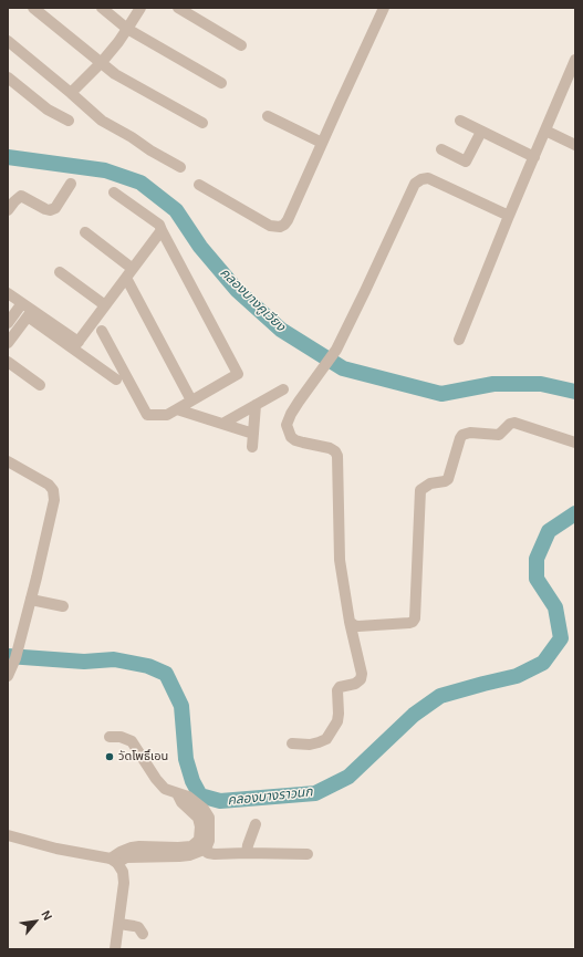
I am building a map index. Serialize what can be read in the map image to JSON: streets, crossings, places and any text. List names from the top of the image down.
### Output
{
  "water": ["คลองบางคูเวียง", "คลองบางราวนก"],
  "places": ["วัดโพธิ์เอน"],
  "north": "top right"
}
